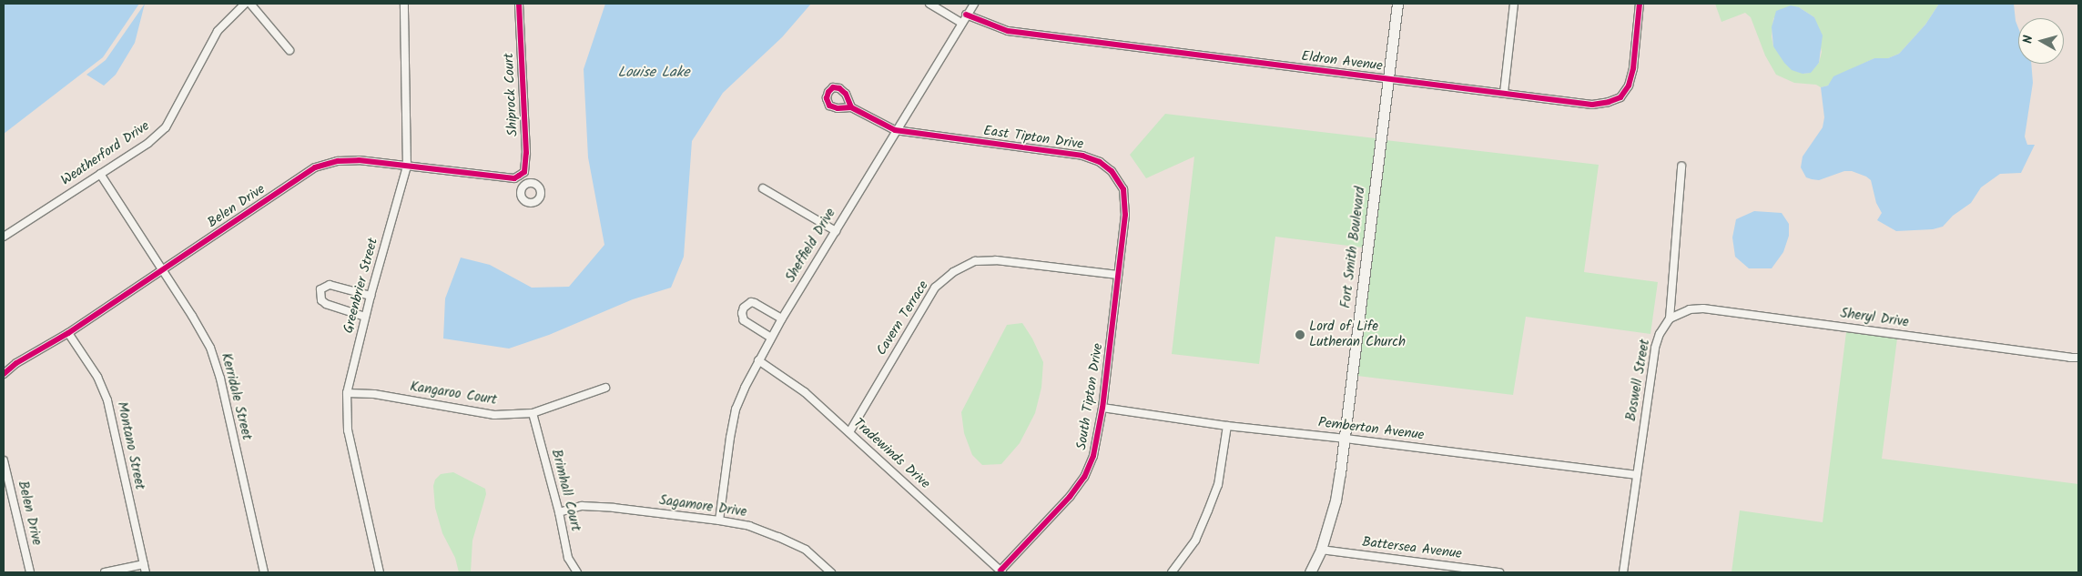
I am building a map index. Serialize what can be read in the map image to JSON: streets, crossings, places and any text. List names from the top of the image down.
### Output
{
  "streets": {
    "street": [
      "Eldron Avenue",
      "Shiprock Court",
      "East Tipton Drive",
      "Weatherford Drive",
      "Belen Drive",
      "Sheffield Drive",
      "Fort Smith Boulevard",
      "Greenbrier Street",
      "Cavern Terrace",
      "Sheryl Drive",
      "Boswell Street",
      "Kangaroo Court",
      "Kerridale Street",
      "South Tipton Drive",
      "Pemberton Avenue",
      "Montano Street",
      "Tradewinds Drive",
      "Brimhall Court",
      "Sagamore Drive",
      "Battersea Avenue"
    ]
  },
  "crossings": [
    ["Eldron Avenue", "Sheffield Drive"],
    ["Eldron Avenue", "Fort Smith Boulevard"],
    ["Shiprock Court", "Belen Drive"],
    ["East Tipton Drive", "Sheffield Drive"],
    ["East Tipton Drive", "Cavern Terrace"],
    ["East Tipton Drive", "South Tipton Drive"],
    ["Weatherford Drive", "Kerridale Street"],
    ["Belen Drive", "Greenbrier Street"],
    ["Belen Drive", "Kerridale Street"],
    ["Belen Drive", "Montano Street"],
    ["Sheffield Drive", "Tradewinds Drive"],
    ["Sheffield Drive", "Sagamore Drive"],
    ["Fort Smith Boulevard", "Pemberton Avenue"],
    ["Fort Smith Boulevard", "Battersea Avenue"],
    ["Greenbrier Street", "Kangaroo Court"],
    ["Cavern Terrace", "South Tipton Drive"],
    ["Cavern Terrace", "Tradewinds Drive"],
    ["Sheryl Drive", "Boswell Street"],
    ["Boswell Street", "Pemberton Avenue"],
    ["Kangaroo Court", "Brimhall Court"],
    ["South Tipton Drive", "Pemberton Avenue"],
    ["South Tipton Drive", "Tradewinds Drive"],
    ["Brimhall Court", "Sagamore Drive"]
  ],
  "water": ["Louise Lake"],
  "places": ["Lord of Life Lutheran Church"],
  "north": "left"
}
